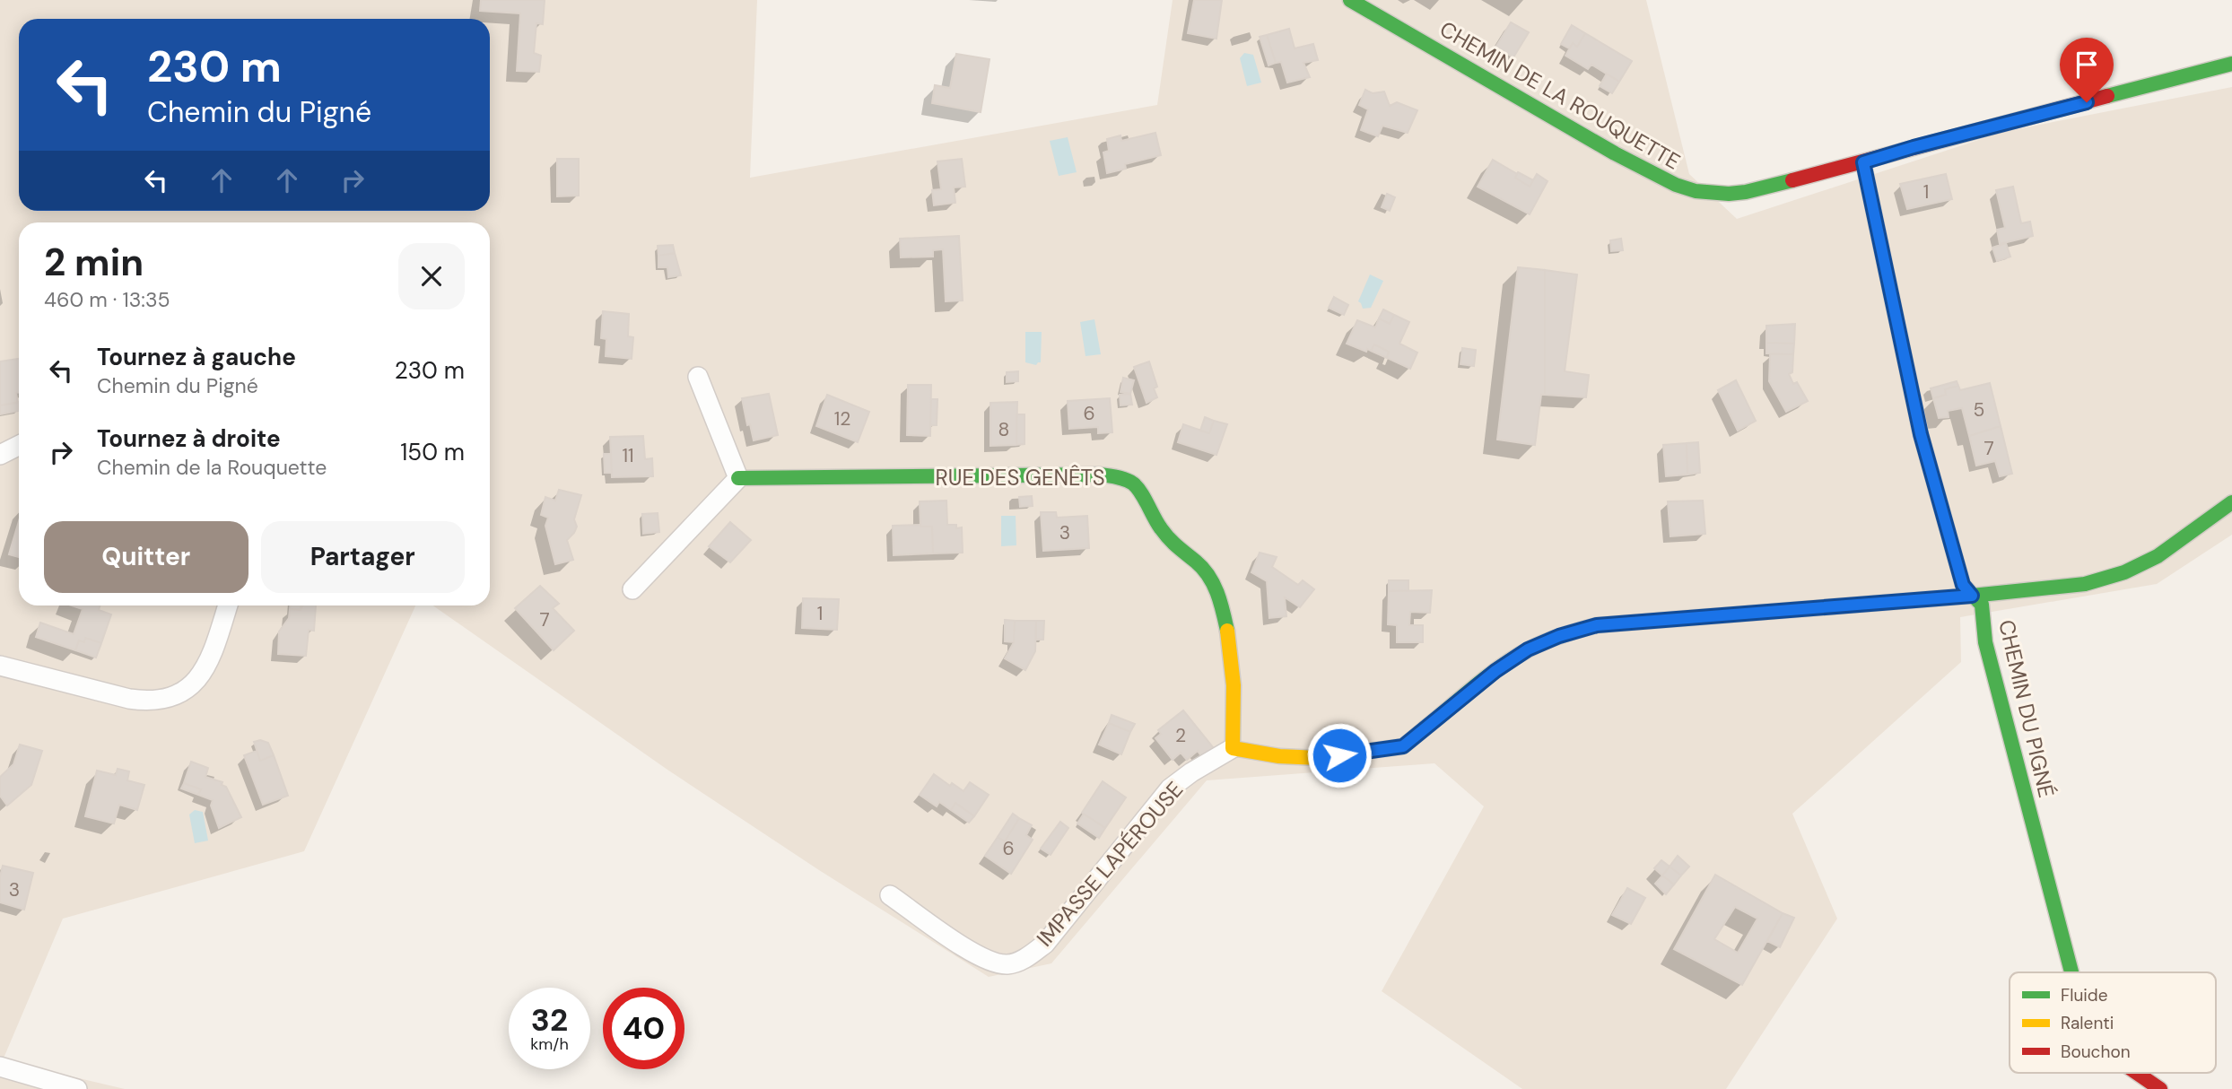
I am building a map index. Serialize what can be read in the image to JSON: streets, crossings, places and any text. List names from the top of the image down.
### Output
{
  "streets": {
    "street": [
      "CHEMIN DE LA ROUQUETTE",
      "RUE DES GENÊTS",
      "CHEMIN DU PIGNÉ",
      "IMPASSE LAPÉROUSE"
    ]
  },
  "crossings": [
    ["CHEMIN DE LA ROUQUETTE", "CHEMIN DU PIGNÉ"],
    ["RUE DES GENÊTS", "IMPASSE LAPÉROUSE"]
  ],
  "house_numbers": [
    "1",
    "5",
    "6",
    "12",
    "8",
    "7",
    "11",
    "3",
    "1",
    "7",
    "2",
    "6",
    "3"
  ],
  "legend": ["Fluide", "Ralenti", "Bouchon"],
  "page": {
    "turn": ["230 m", "Chemin du Pigné"],
    "heading": ["2 min", "460 m · 13:35"],
    "list": [
      {
        "name": "Tournez à gauche",
        "note": "Chemin du Pigné",
        "value": "230 m"
      },
      {
        "name": "Tournez à droite",
        "note": "Chemin de la Rouquette",
        "value": "150 m"
      }
    ],
    "buttons": ["Quitter", "Partager"],
    "speed": "32 km/h",
    "limit": "40"
  }
}
